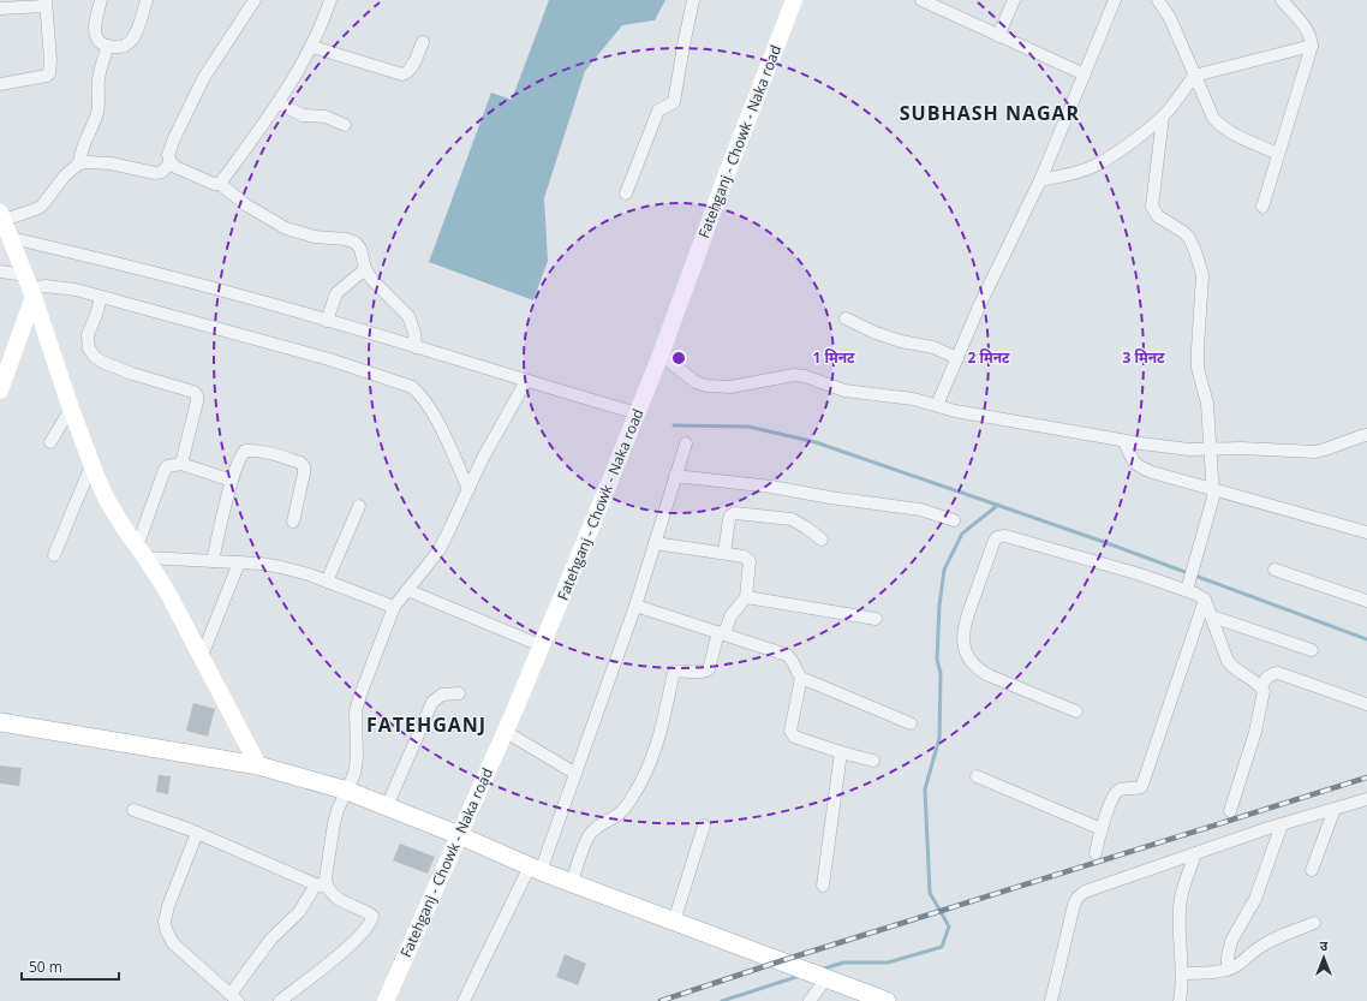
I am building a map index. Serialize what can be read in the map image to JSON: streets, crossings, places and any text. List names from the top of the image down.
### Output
{
  "streets": {
    "street": ["Fatehganj - Chowk - Naka road"]
  },
  "districts": ["SUBHASH NAGAR", "FATEHGANJ"],
  "scale_bar": "50 m",
  "north": "top",
  "rings": ["1 मिनट", "2 मिनट", "3 मिनट"]
}
